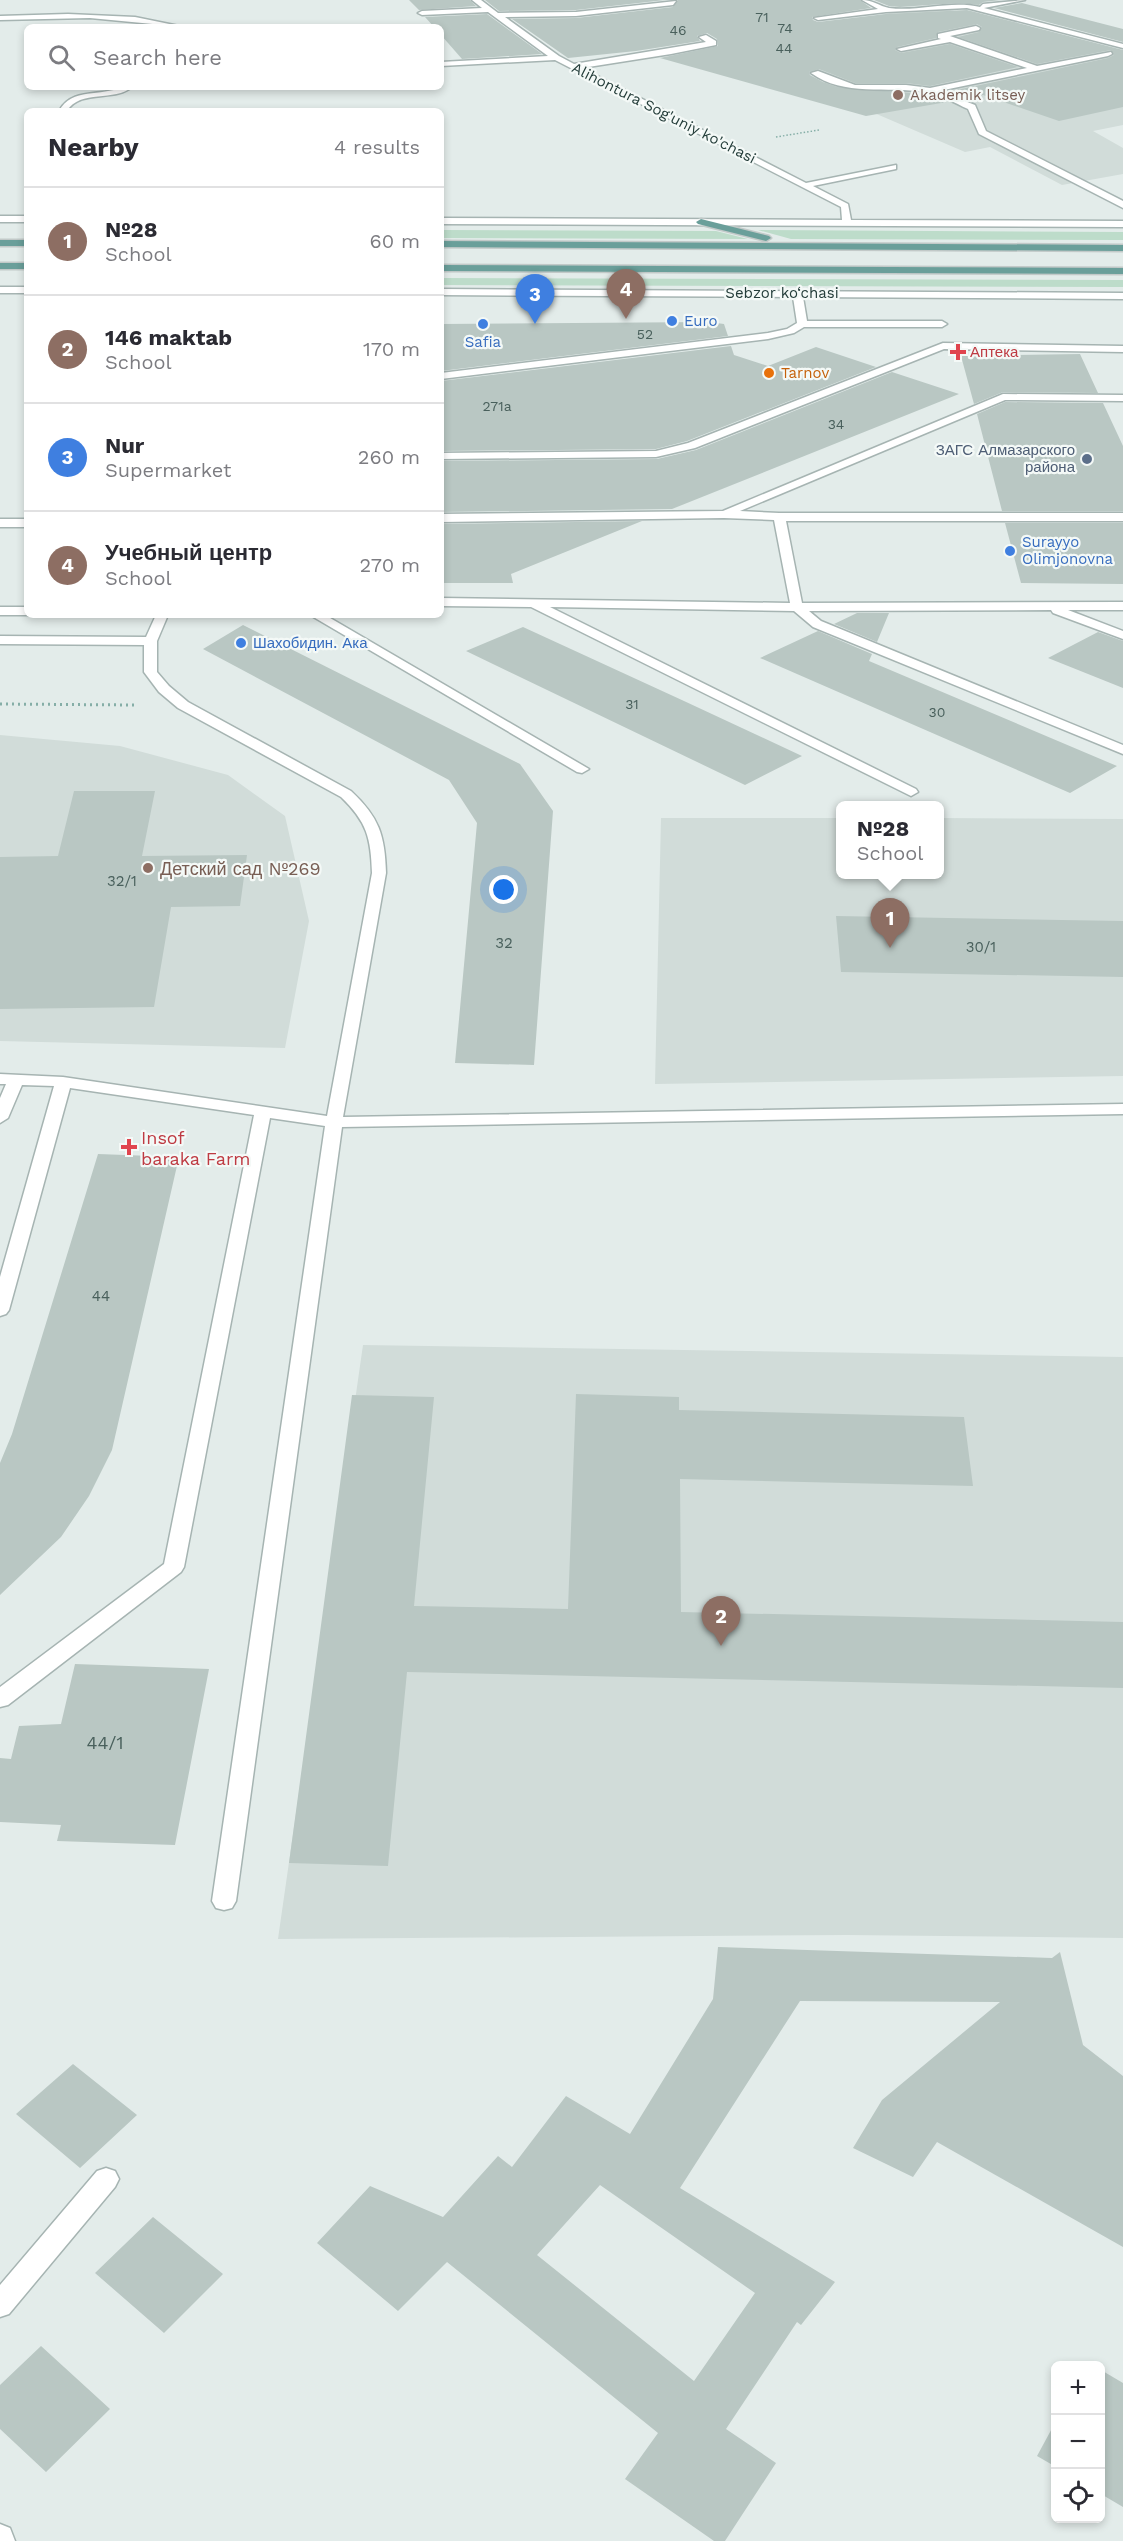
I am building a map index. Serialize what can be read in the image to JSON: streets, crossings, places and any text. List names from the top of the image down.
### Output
{
  "streets": {
    "main road": ["Sebzor ko‘chasi"],
    "street": ["Alihontura Sog'uniy ko'chasi"]
  },
  "places": {
    "other": [
      "Akademik litsey",
      "Euro",
      "Safia",
      "Tarnov",
      "ЗАГС Алмазарского района",
      "Surayyo Olimjonovna",
      "Шахобидин. Ака",
      "Детский сад №269"
    ],
    "health": ["Аптека", "Insof baraka Farm"]
  },
  "house_numbers": [
    "71",
    "74",
    "46",
    "44",
    "52",
    "271a",
    "34",
    "31",
    "30",
    "32/1",
    "32",
    "30/1",
    "44",
    "44/1"
  ],
  "page": {
    "search": "Search here",
    "heading": ["Nearby", "4 results"],
    "list": [
      {
        "mark": "1",
        "name": "№28",
        "note": "School",
        "value": "60 m"
      },
      {
        "mark": "2",
        "name": "146 maktab",
        "note": "School",
        "value": "170 m"
      },
      {
        "mark": "3",
        "name": "Nur",
        "note": "Supermarket",
        "value": "260 m"
      },
      {
        "mark": "4",
        "name": "Учебный центр",
        "note": "School",
        "value": "270 m"
      }
    ],
    "pins": [
      "4",
      "3",
      "1",
      "2"
    ],
    "popup": ["№28", "School"],
    "map_buttons": ["+", "−"]
  }
}
